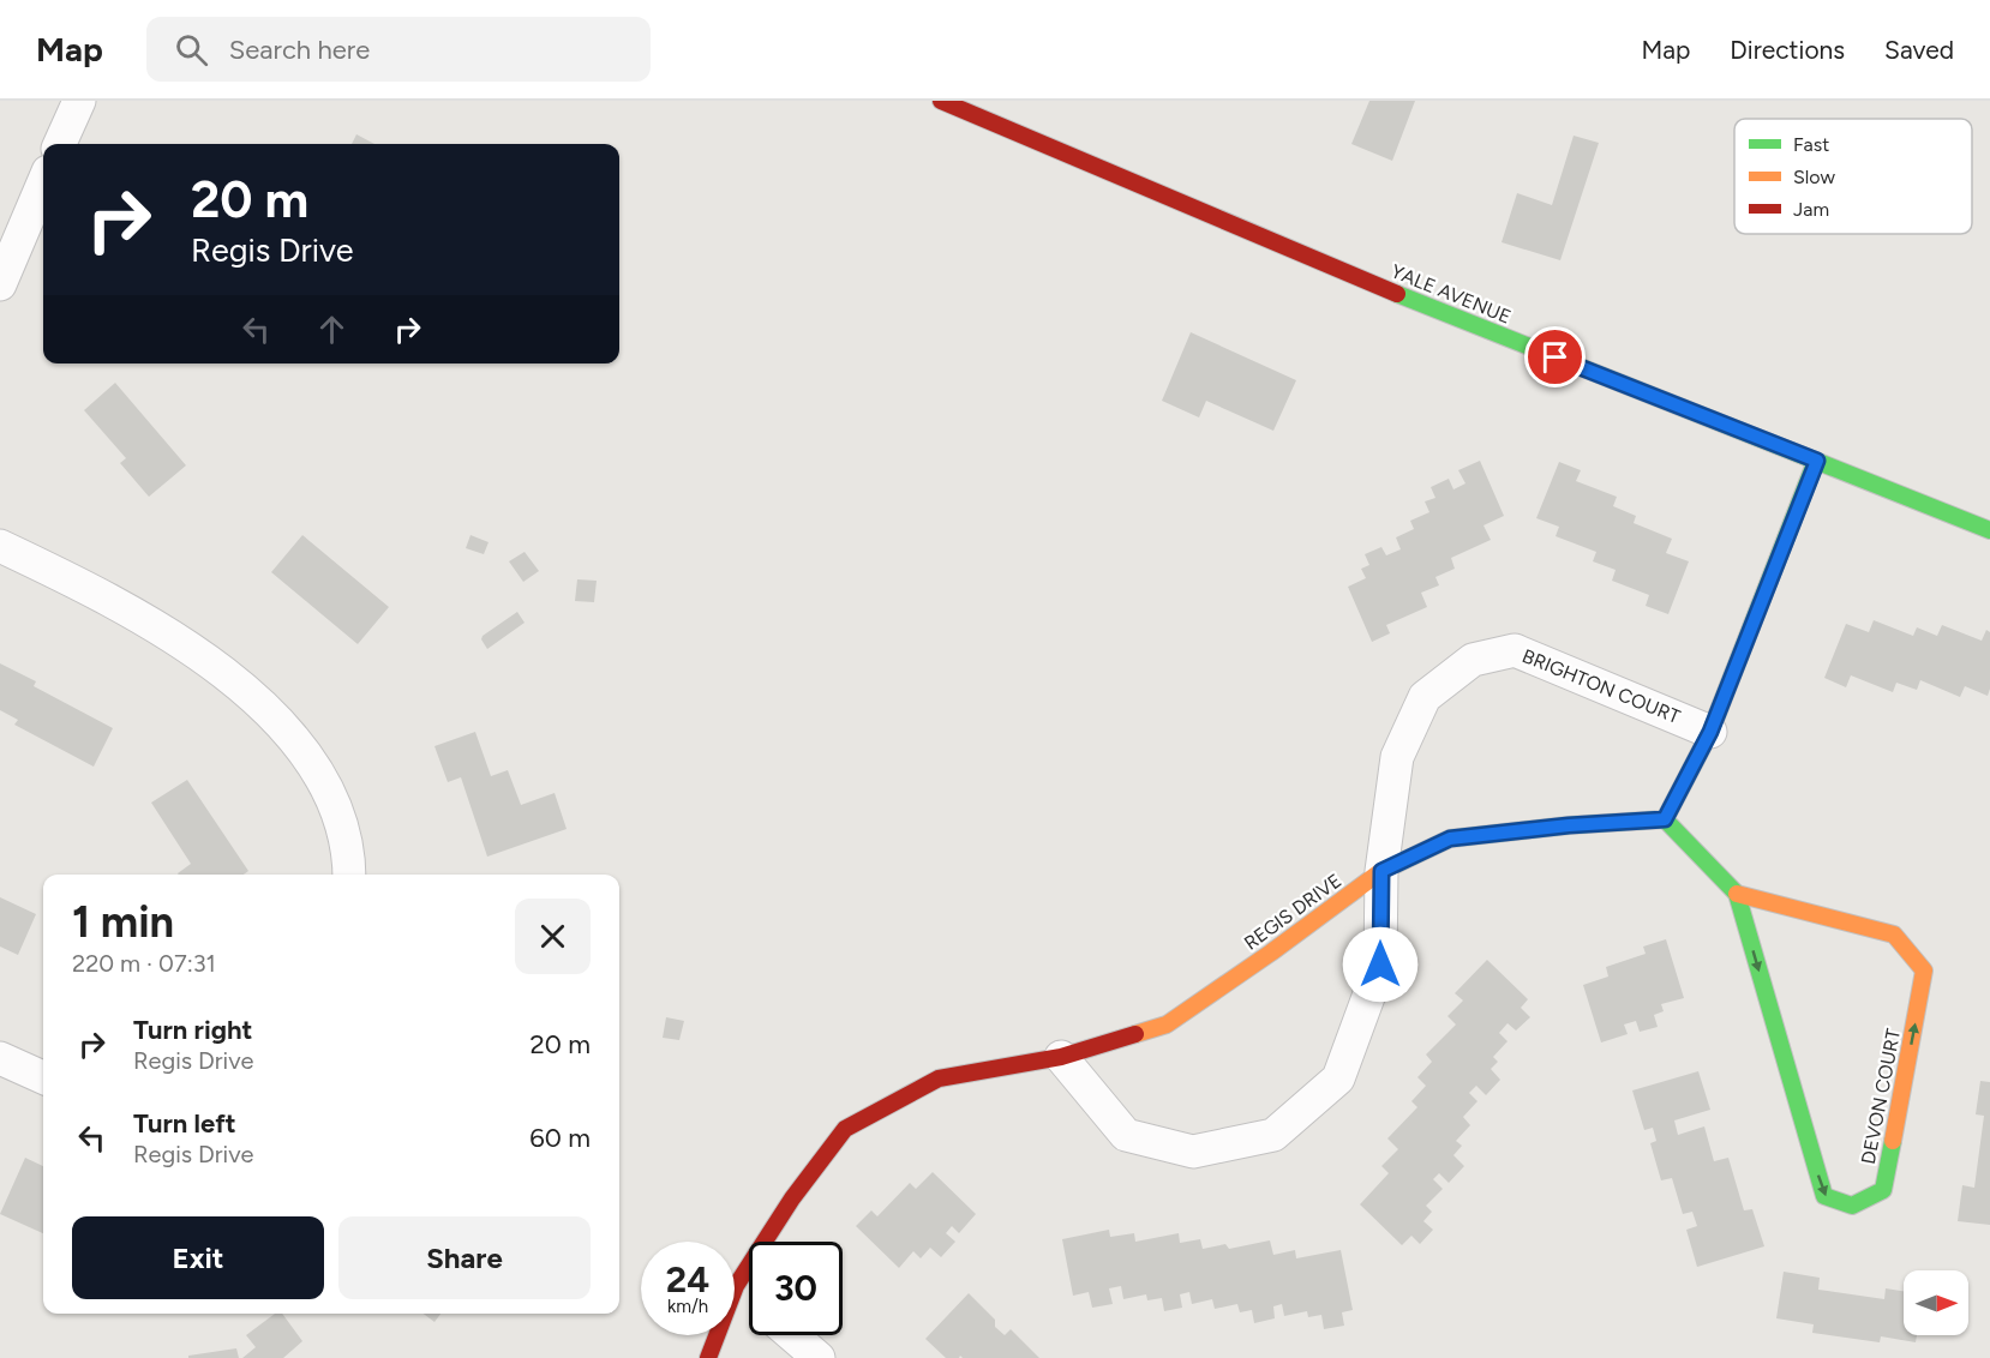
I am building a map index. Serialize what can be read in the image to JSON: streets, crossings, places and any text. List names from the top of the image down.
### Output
{
  "streets": {
    "street": [
      "YALE AVENUE",
      "BRIGHTON COURT",
      "REGIS DRIVE",
      "DEVON COURT"
    ]
  },
  "crossings": [
    ["BRIGHTON COURT", "REGIS DRIVE"],
    ["REGIS DRIVE", "DEVON COURT"]
  ],
  "legend": ["Fast", "Slow", "Jam"],
  "north": "right",
  "page": {
    "header": "Map",
    "search": "Search here",
    "nav": ["Map", "Directions", "Saved"],
    "turn": ["20 m", "Regis Drive"],
    "heading": ["1 min", "220 m · 07:31"],
    "list": [
      {
        "name": "Turn right",
        "note": "Regis Drive",
        "value": "20 m"
      },
      {
        "name": "Turn left",
        "note": "Regis Drive",
        "value": "60 m"
      }
    ],
    "buttons": ["Exit", "Share"],
    "speed": "24 km/h",
    "limit": "30"
  }
}
